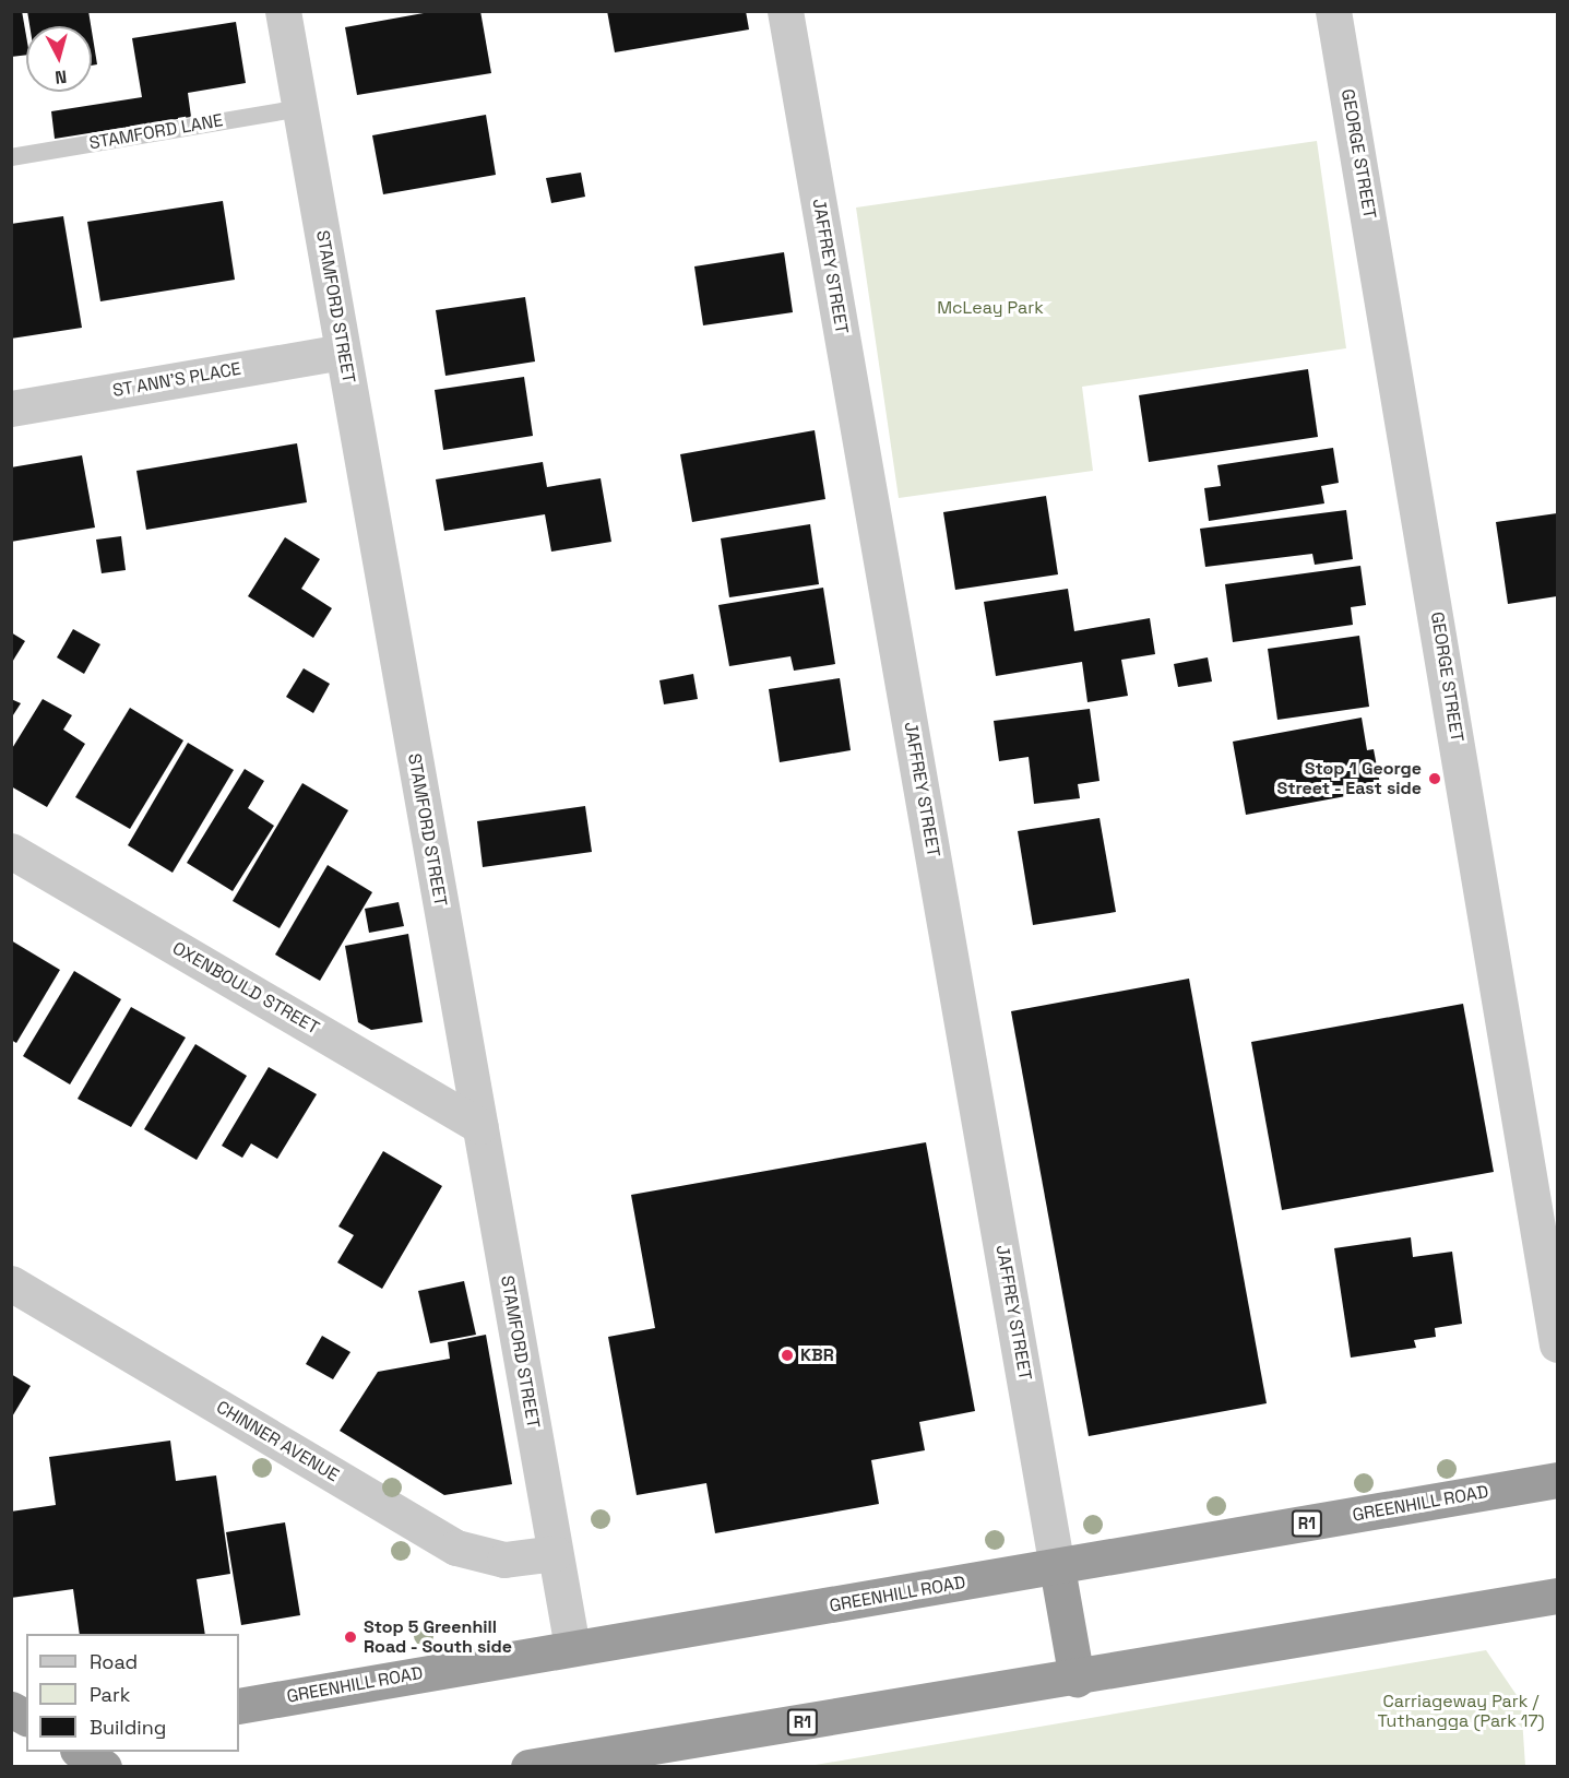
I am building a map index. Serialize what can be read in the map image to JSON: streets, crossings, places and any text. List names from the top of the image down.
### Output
{
  "streets": {
    "highway": ["GREENHILL ROAD", "R1"],
    "street": [
      "GEORGE STREET",
      "JAFFREY STREET",
      "STAMFORD STREET",
      "ST ANN'S PLACE",
      "OXENBOULD STREET",
      "CHINNER AVENUE"
    ],
    "lane": ["STAMFORD LANE"]
  },
  "crossings": [
    ["STAMFORD LANE", "STAMFORD STREET"],
    ["JAFFREY STREET", "GREENHILL ROAD"],
    ["STAMFORD STREET", "ST ANN'S PLACE"],
    ["STAMFORD STREET", "OXENBOULD STREET"],
    ["STAMFORD STREET", "CHINNER AVENUE"],
    ["STAMFORD STREET", "GREENHILL ROAD"]
  ],
  "parks": ["McLeay Park", "Carriageway Park / Tuthangga (Park 17)"],
  "places": ["Stop 1 George Street - East side", "KBR", "Stop 5 Greenhill Road - South side"],
  "legend": ["Road", "Park", "Building"],
  "north": "bottom"
}
